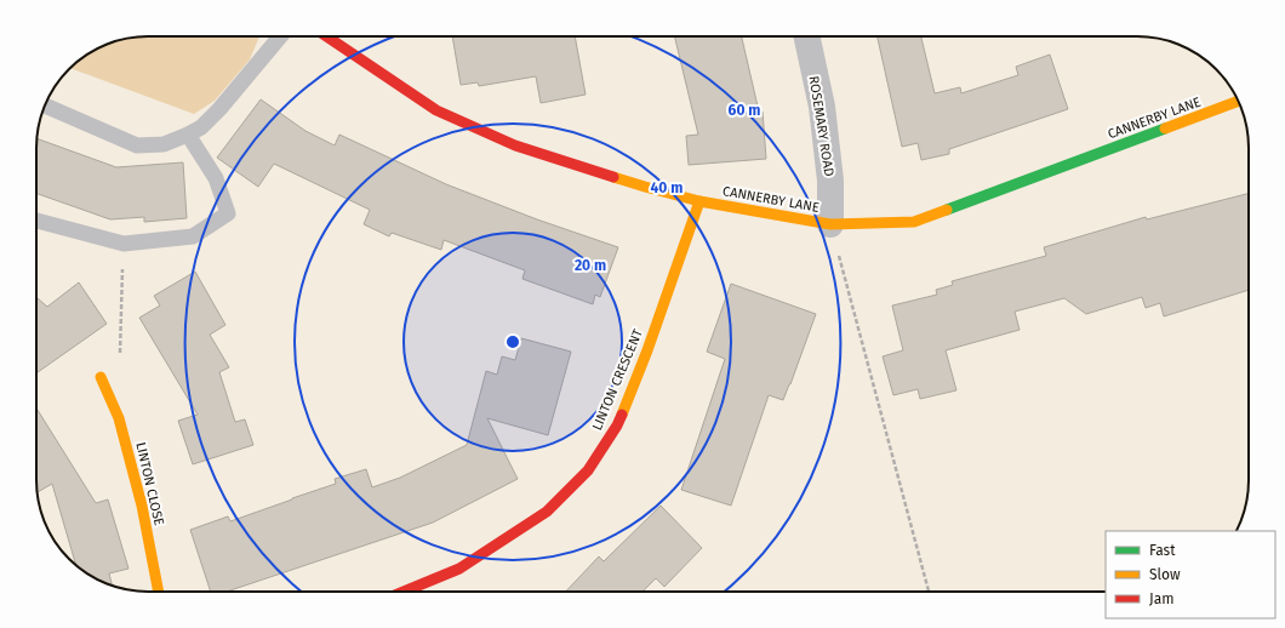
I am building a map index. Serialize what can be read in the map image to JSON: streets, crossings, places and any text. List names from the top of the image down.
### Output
{
  "streets": {
    "street": [
      "CANNERBY LANE",
      "ROSEMARY ROAD",
      "LINTON CRESCENT",
      "LINTON CLOSE"
    ]
  },
  "crossings": [
    ["CANNERBY LANE", "ROSEMARY ROAD"],
    ["CANNERBY LANE", "LINTON CRESCENT"]
  ],
  "legend": ["Fast", "Slow", "Jam"],
  "rings": ["60 m", "40 m", "20 m"]
}
